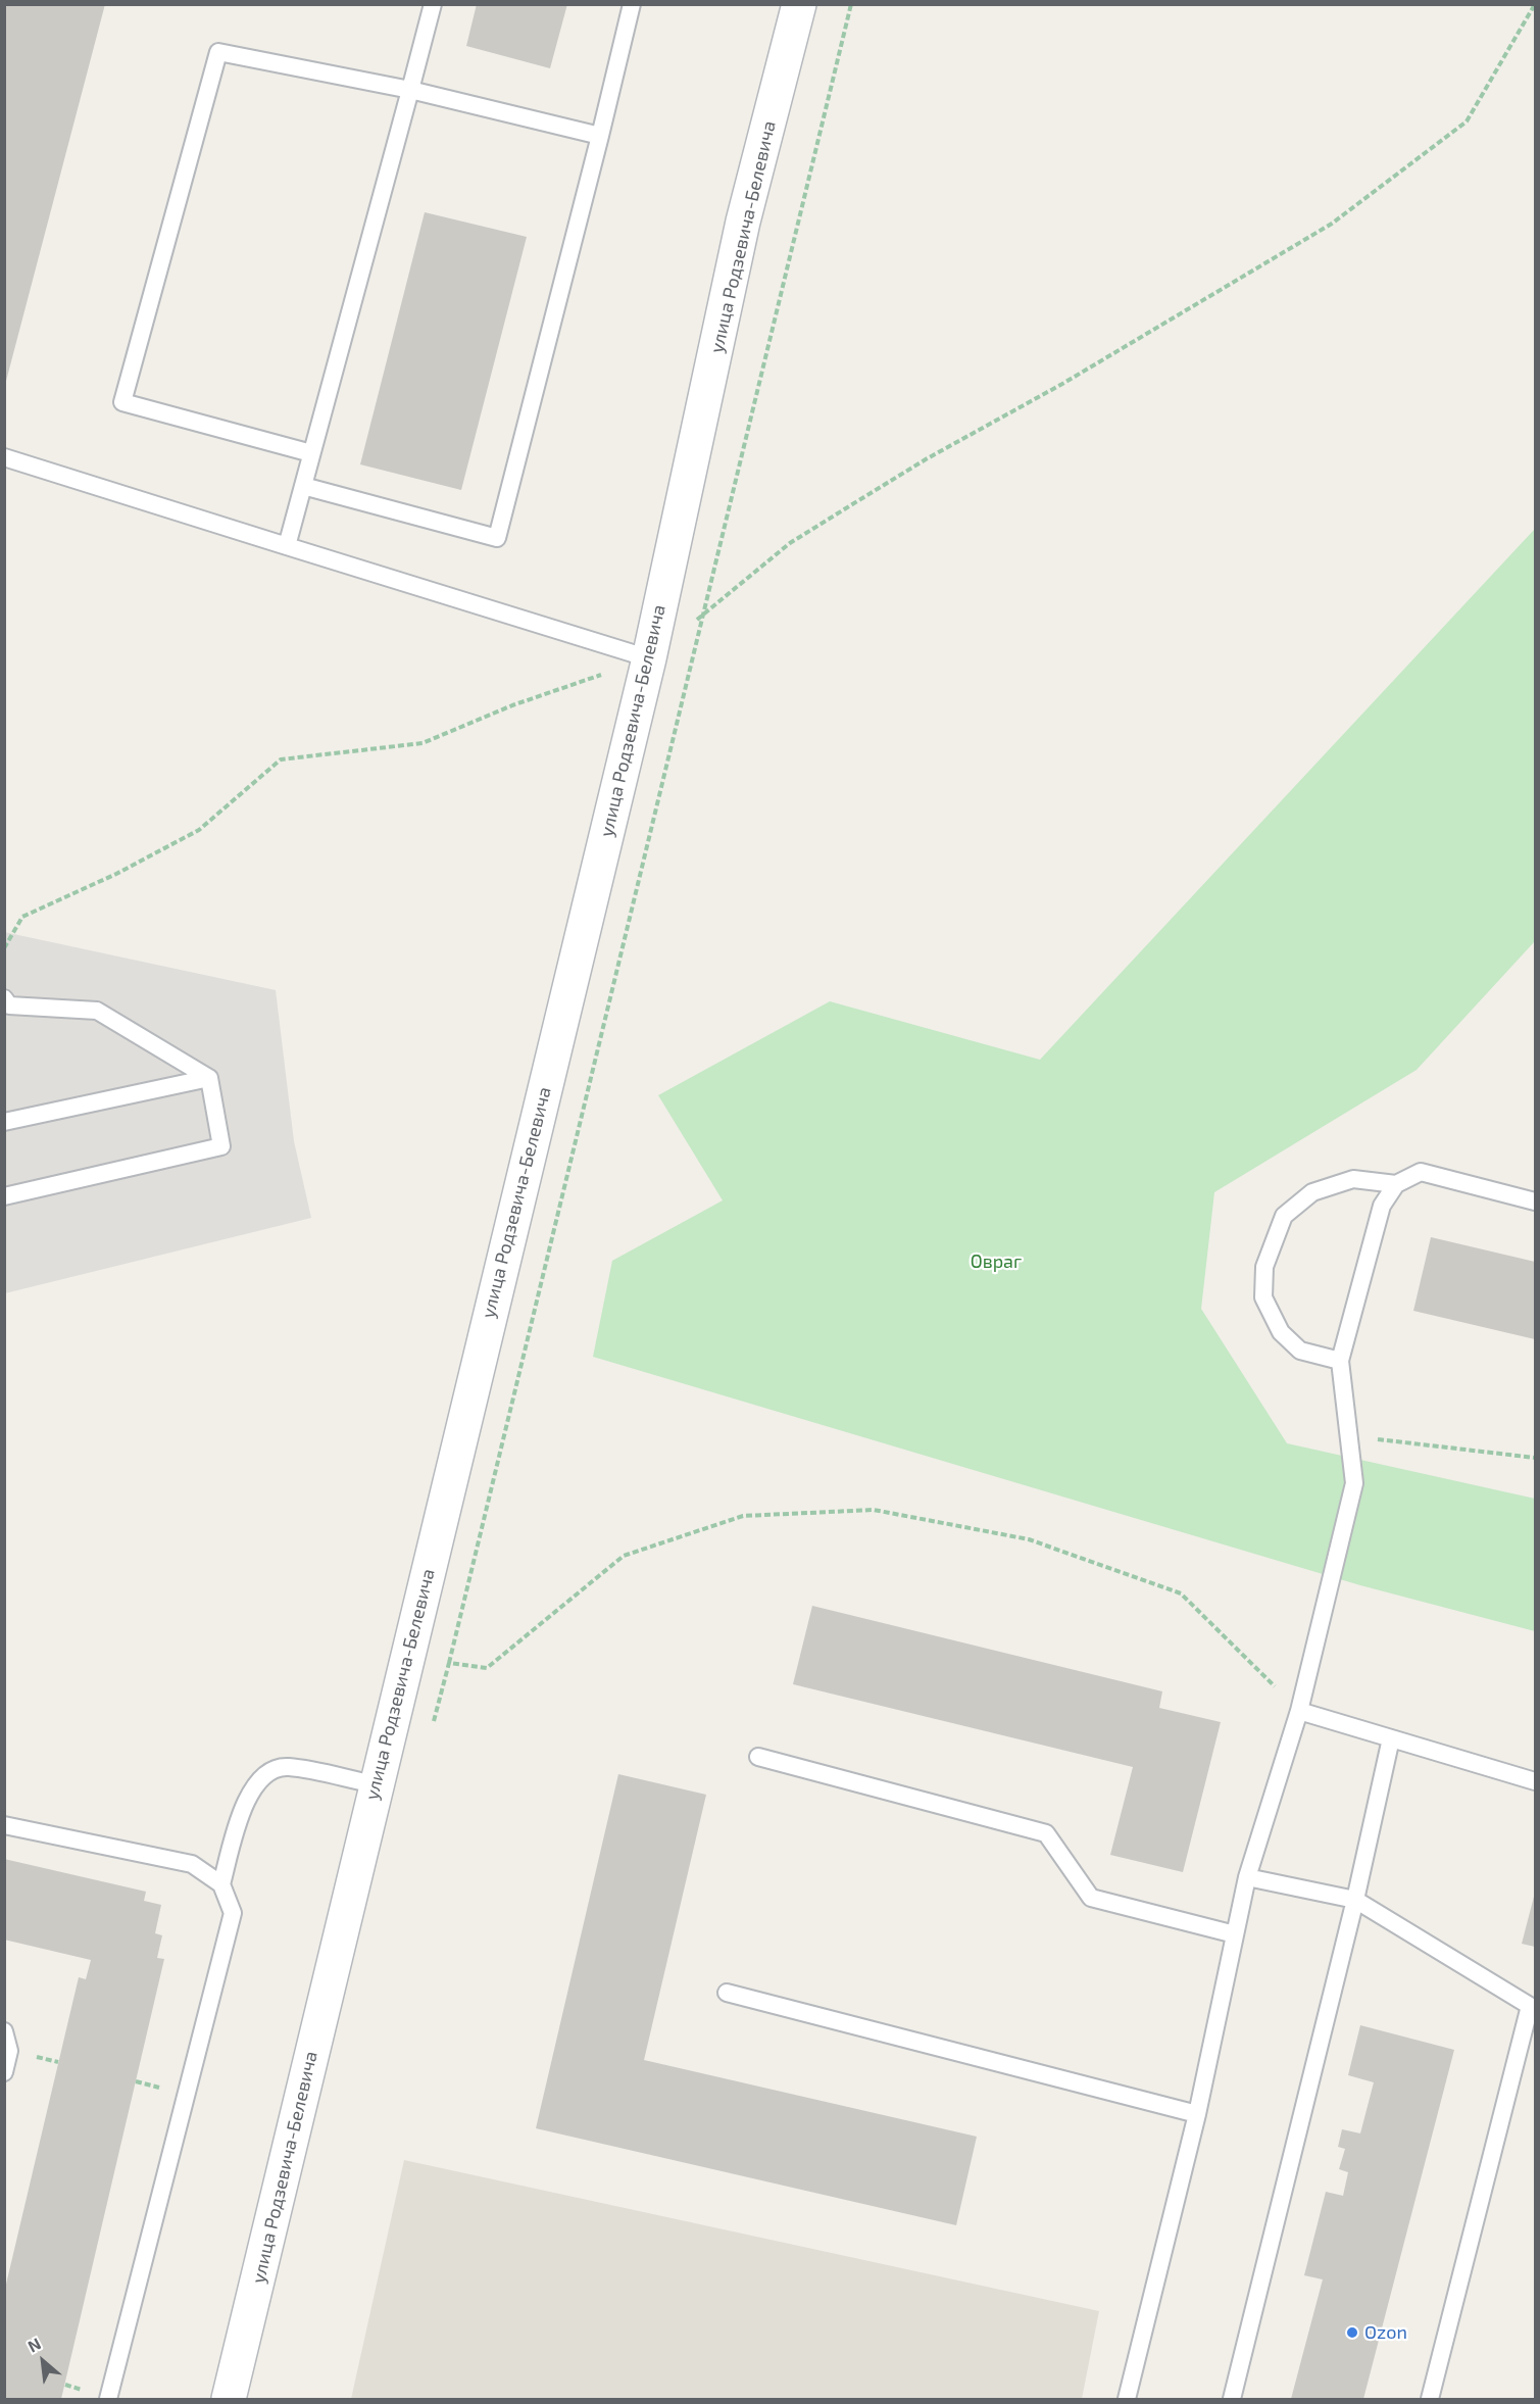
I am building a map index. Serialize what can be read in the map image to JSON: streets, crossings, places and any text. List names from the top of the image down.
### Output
{
  "streets": {
    "street": ["улица Родзевича-Белевича"]
  },
  "parks": ["Овраг"],
  "places": ["Ozon"],
  "north": "top left"
}
